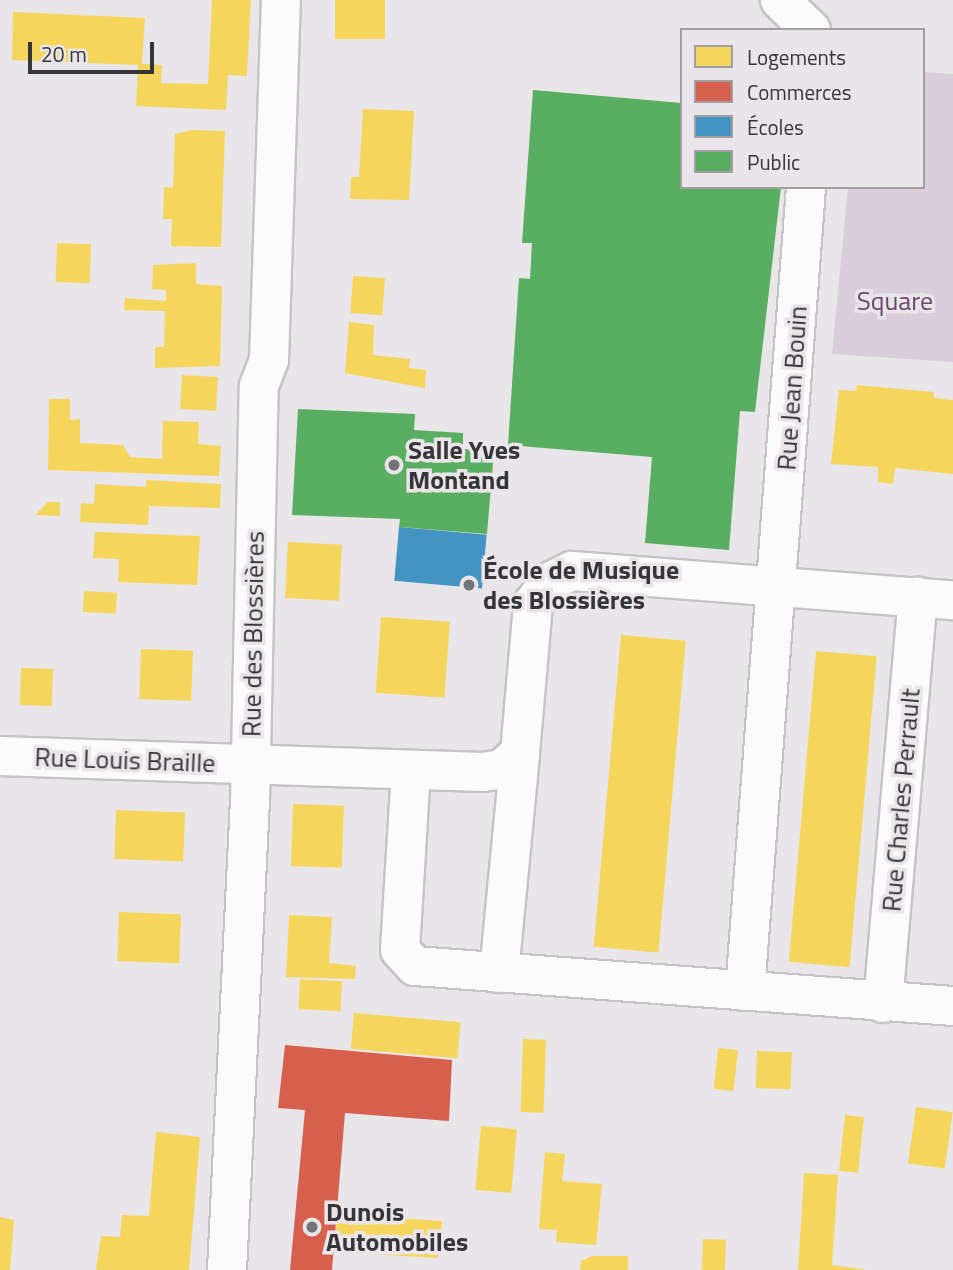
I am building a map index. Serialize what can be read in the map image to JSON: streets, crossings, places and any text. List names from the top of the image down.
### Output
{
  "streets": {
    "street": [
      "Rue Jean Bouin",
      "Rue des Blossières",
      "Rue Louis Braille",
      "Rue Charles Perrault"
    ]
  },
  "crossings": [
    ["Rue Jean Bouin", "Rue Charles Perrault"],
    ["Rue des Blossières", "Rue Louis Braille"]
  ],
  "parks": ["Square"],
  "places": ["Salle Yves Montand", "École de Musique des Blossières", "Dunois Automobiles"],
  "legend": [
    "Logements",
    "Commerces",
    "Écoles",
    "Public"
  ],
  "scale_bar": "20 m"
}
